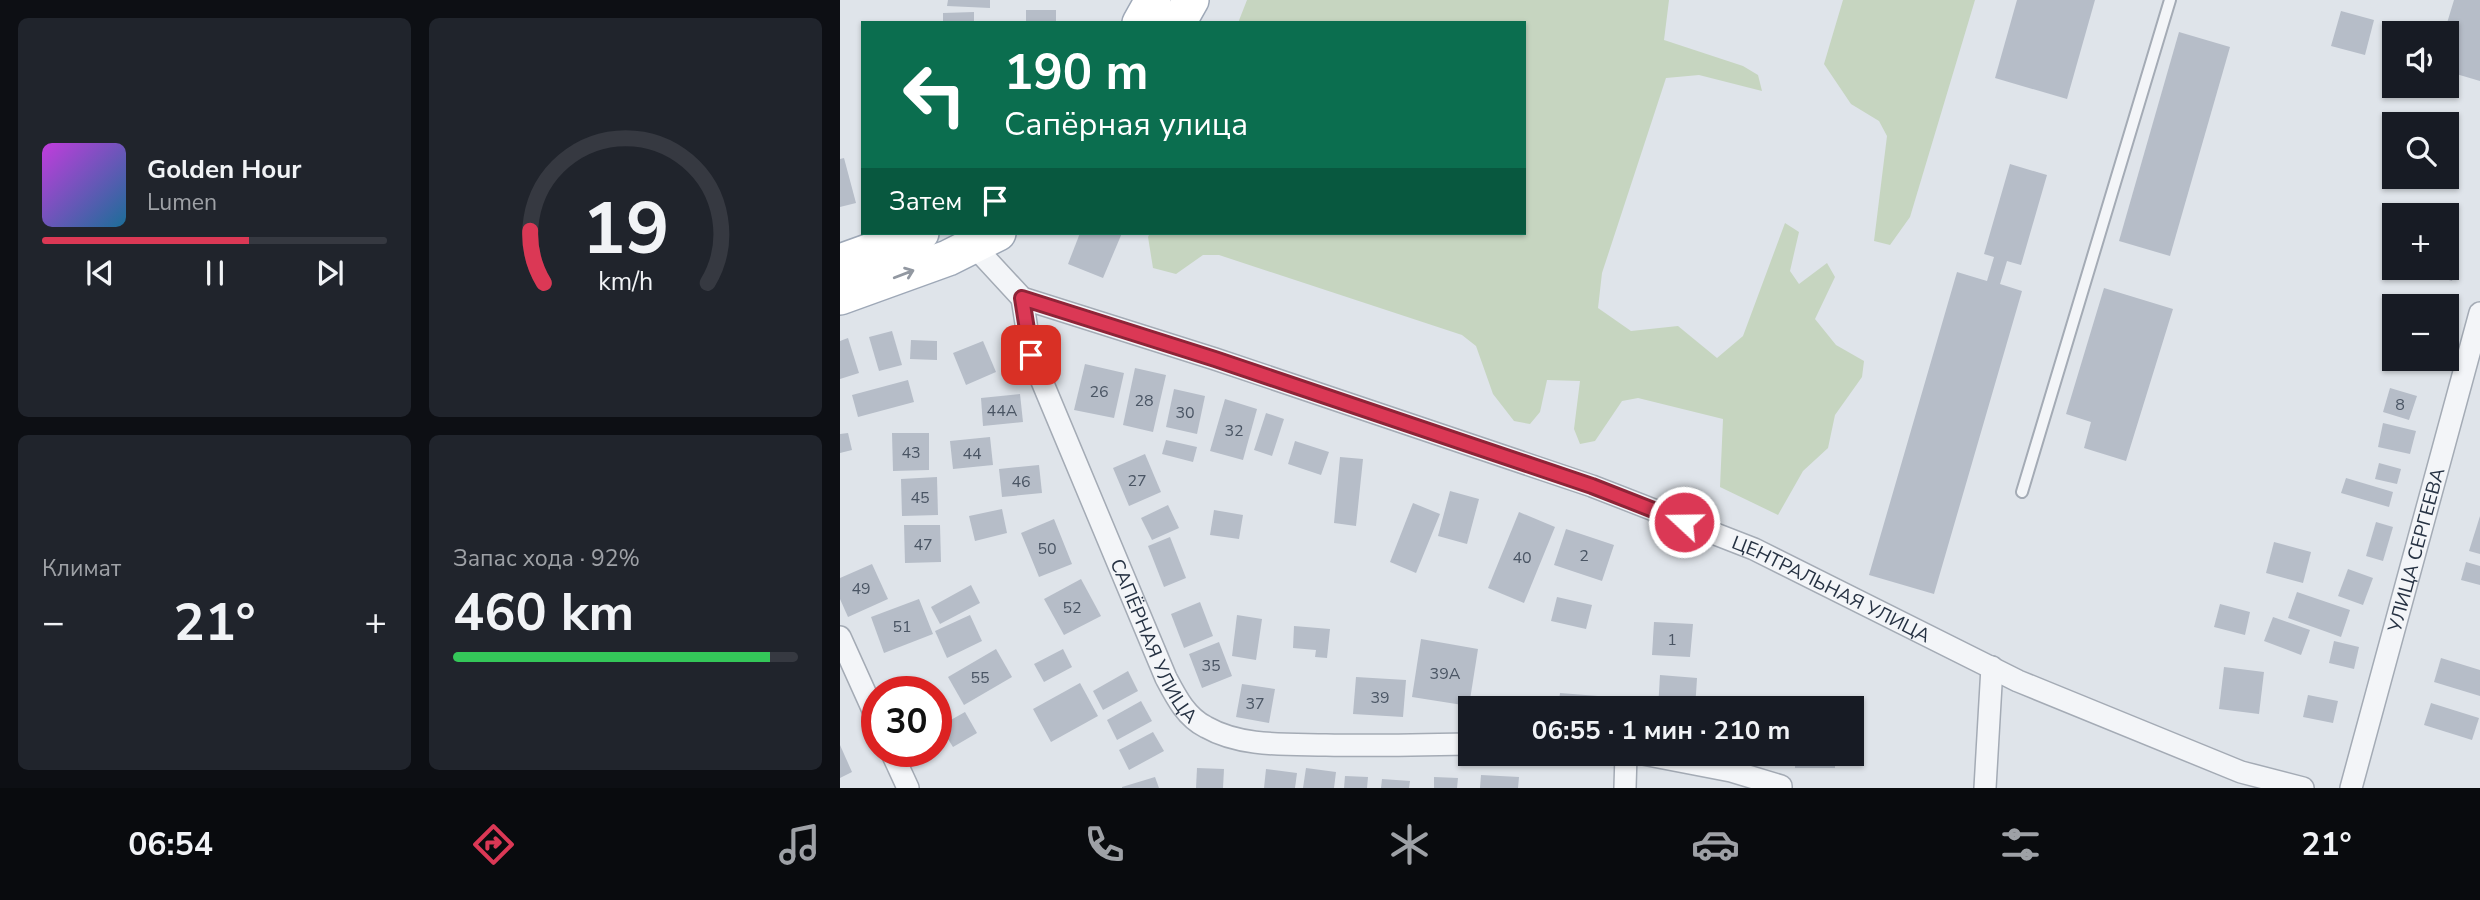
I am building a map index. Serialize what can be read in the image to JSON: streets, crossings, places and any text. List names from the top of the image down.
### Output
{
  "streets": {
    "street": ["УЛИЦА СЕРГЕЕВА", "ЦЕНТРАЛЬНАЯ УЛИЦА", "САПЁРНАЯ УЛИЦА"]
  },
  "crossings": [
    ["ЦЕНТРАЛЬНАЯ УЛИЦА", "САПЁРНАЯ УЛИЦА"]
  ],
  "house_numbers": [
    "26",
    "28",
    "8",
    "44А",
    "30",
    "32",
    "43",
    "44",
    "27",
    "46",
    "45",
    "47",
    "50",
    "2",
    "40",
    "49",
    "52",
    "51",
    "1",
    "35",
    "39А",
    "55",
    "39",
    "37"
  ],
  "page": {
    "map_buttons": ["+", "−"],
    "turn": ["190 m", "Сапёрная улица"],
    "song": ["Golden Hour", "Lumen"],
    "then": "Затем",
    "tile": [
      "Климат",
      ["Запас хода · 92%", "460 km"]
    ],
    "heat": ["−", "21°", "+"],
    "limit": "30",
    "trip": "06:55 · 1 мин · 210 m",
    "tabs": ["06:54", "21°"],
    "gauge": ["19", "km/h"]
  }
}
